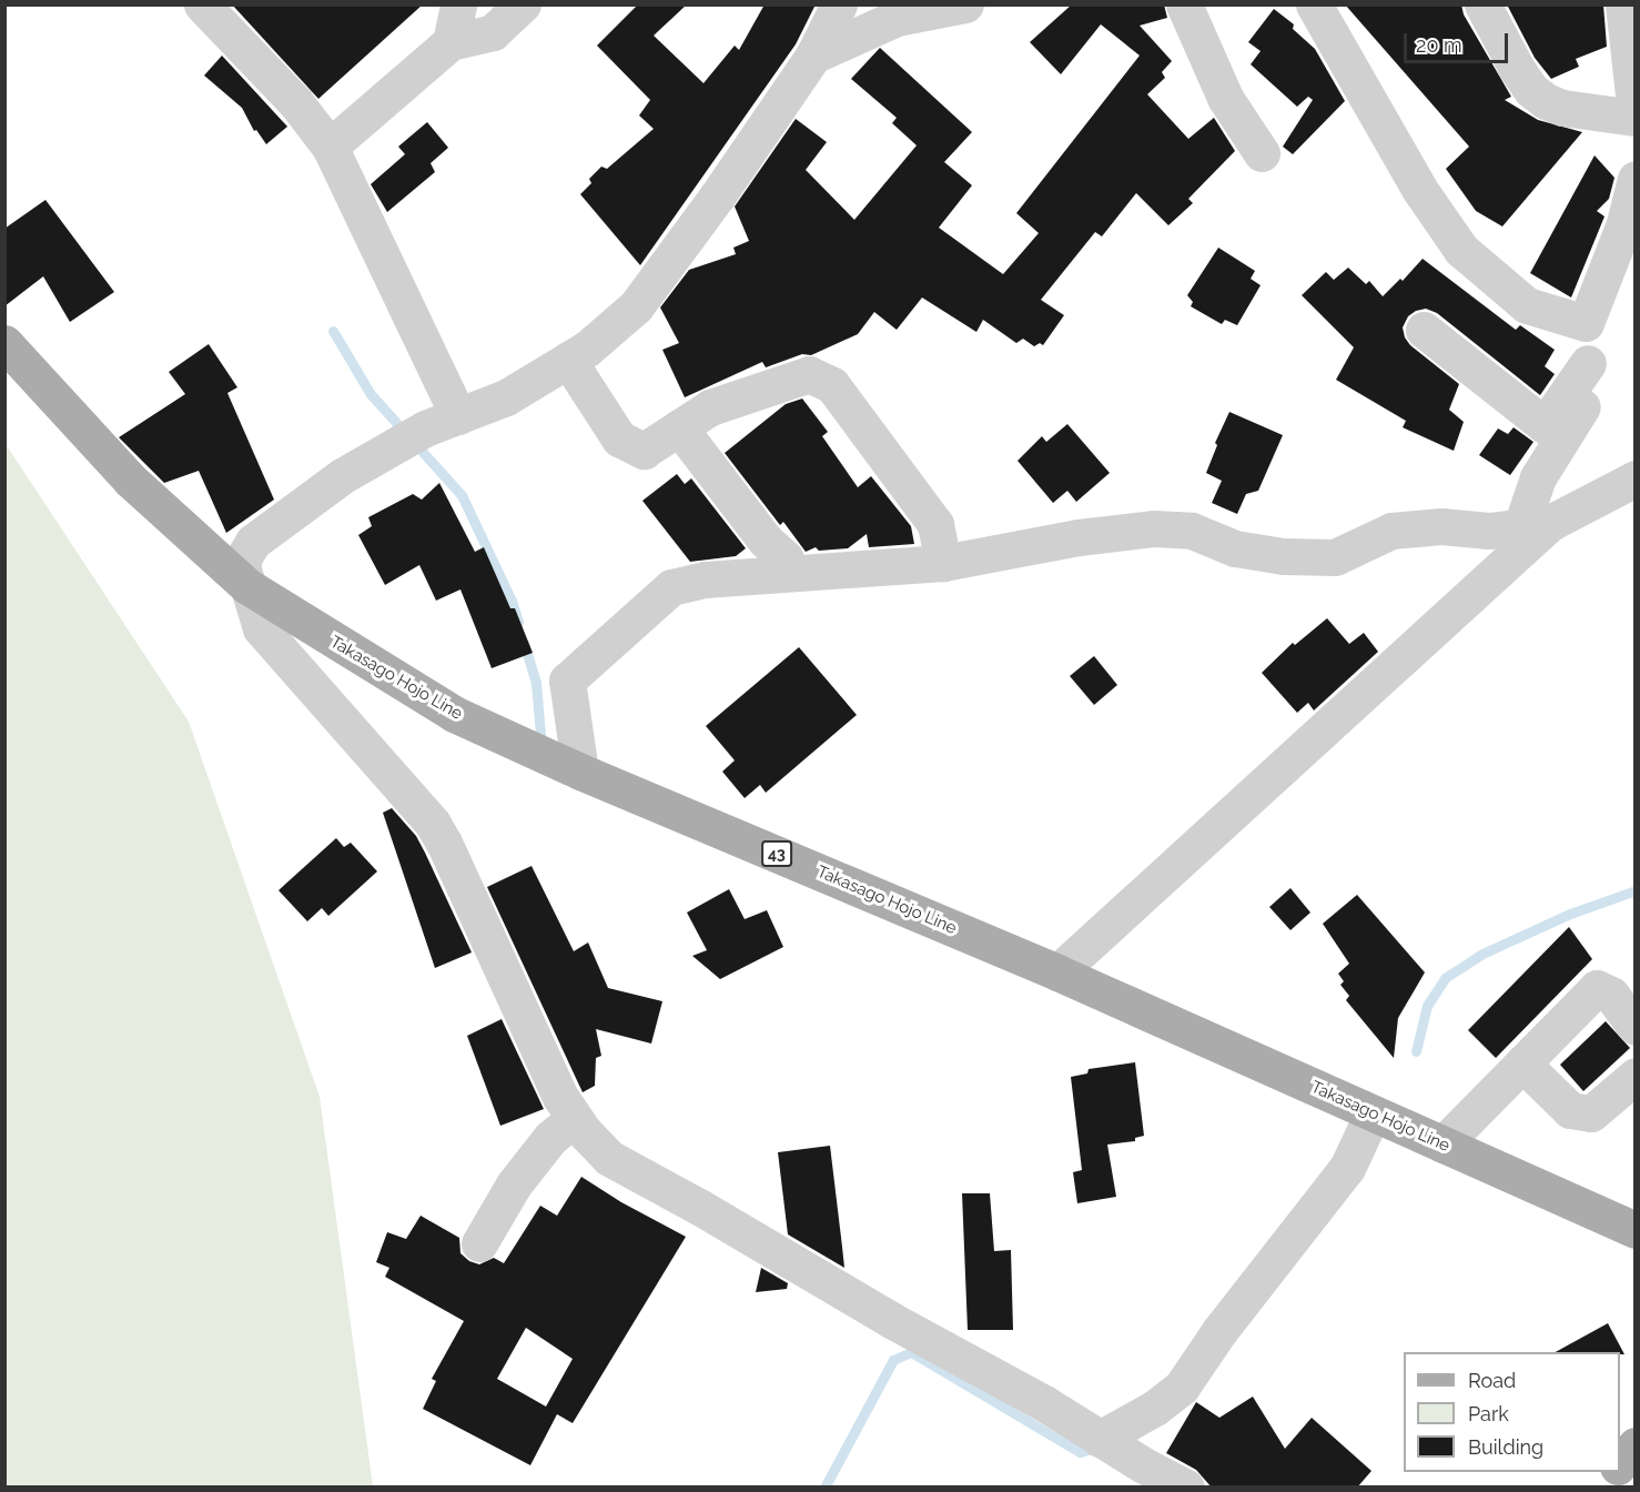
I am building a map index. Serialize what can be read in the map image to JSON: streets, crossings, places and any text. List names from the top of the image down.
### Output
{
  "streets": {
    "main road": ["Takasago Hojo Line", "43"]
  },
  "legend": ["Road", "Park", "Building"],
  "scale_bar": "20 m"
}
